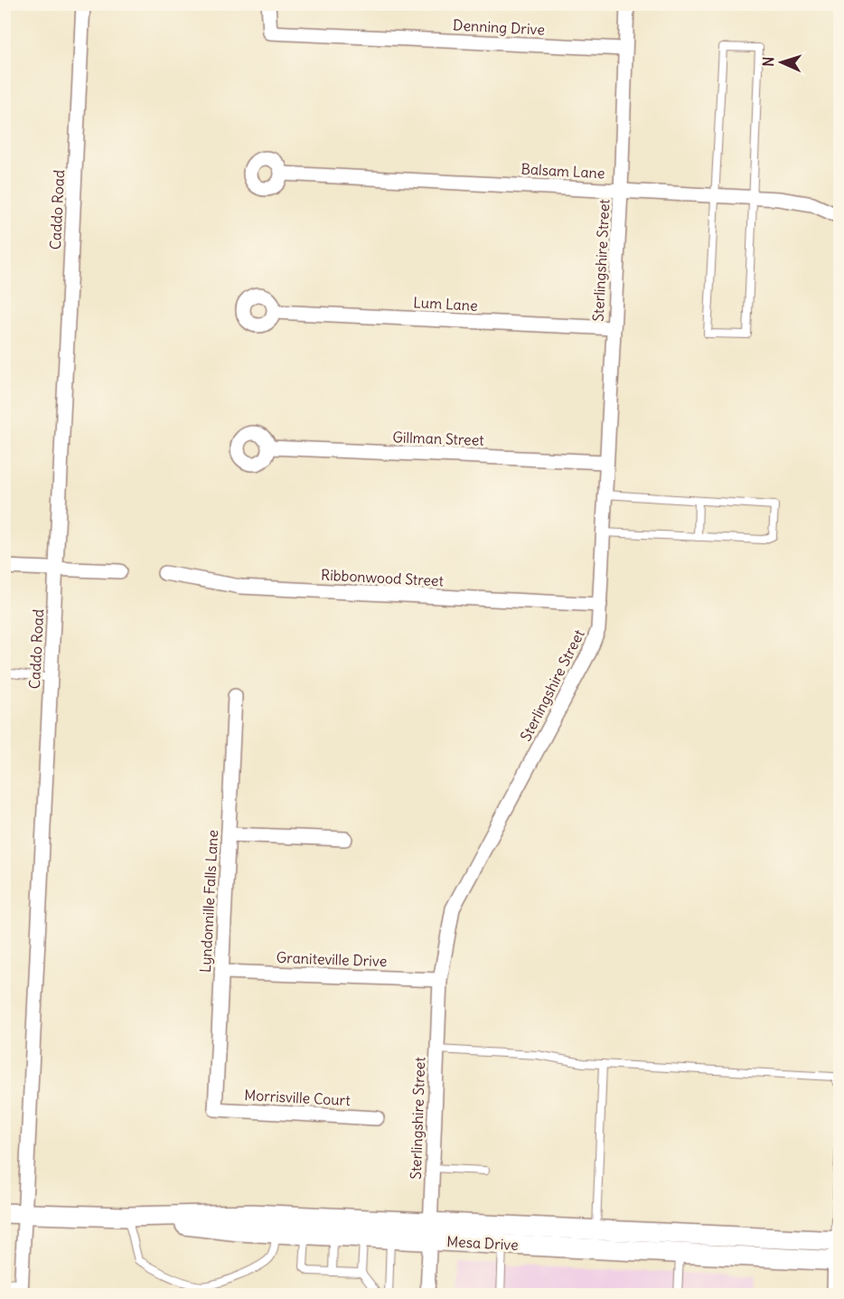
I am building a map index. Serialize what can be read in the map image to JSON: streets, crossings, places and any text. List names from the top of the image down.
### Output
{
  "streets": {
    "main road": ["Mesa Drive"],
    "street": [
      "Denning Drive",
      "Balsam Lane",
      "Caddo Road",
      "Sterlingshire Street",
      "Lum Lane",
      "Gillman Street",
      "Ribbonwood Street",
      "Lyndonnille Falls Lane",
      "Graniteville Drive",
      "Morrisville Court"
    ]
  },
  "crossings": [
    ["Denning Drive", "Sterlingshire Street"],
    ["Balsam Lane", "Sterlingshire Street"],
    ["Caddo Road", "Mesa Drive"],
    ["Sterlingshire Street", "Lum Lane"],
    ["Sterlingshire Street", "Gillman Street"],
    ["Sterlingshire Street", "Ribbonwood Street"],
    ["Sterlingshire Street", "Graniteville Drive"],
    ["Sterlingshire Street", "Mesa Drive"],
    ["Lyndonnille Falls Lane", "Graniteville Drive"],
    ["Lyndonnille Falls Lane", "Morrisville Court"]
  ],
  "north": "left"
}
